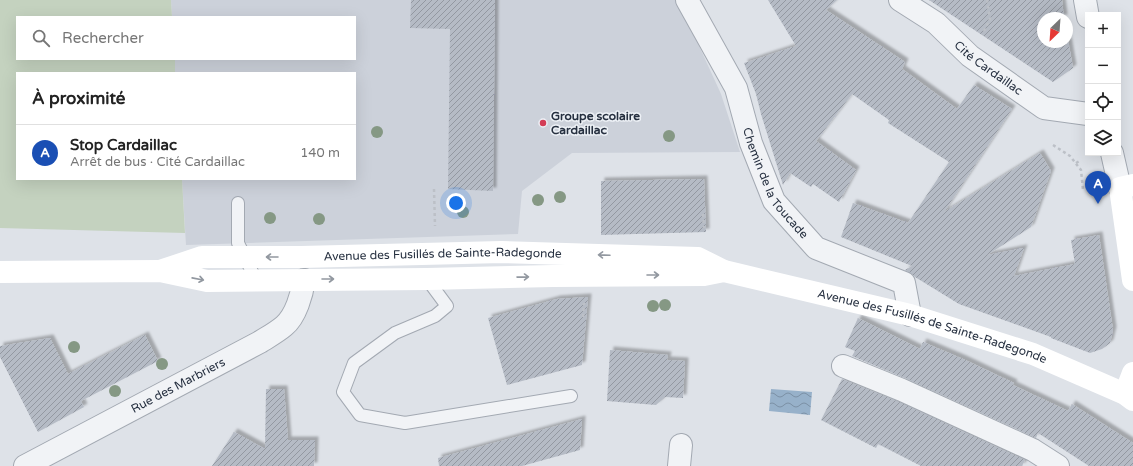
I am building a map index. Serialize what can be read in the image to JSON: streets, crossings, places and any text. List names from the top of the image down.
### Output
{
  "streets": {
    "street": [
      "Cité Cardaillac",
      "Chemin de la Toucade",
      "Avenue des Fusillés de Sainte-Radegonde",
      "Rue des Marbriers"
    ]
  },
  "crossings": [
    ["Chemin de la Toucade", "Avenue des Fusillés de Sainte-Radegonde"],
    ["Avenue des Fusillés de Sainte-Radegonde", "Rue des Marbriers"]
  ],
  "places": ["Groupe scolaire Cardaillac"],
  "north": "bottom left",
  "page": {
    "map_buttons": ["+", "−"],
    "search": "Rechercher",
    "heading": "À proximité",
    "list": [
      {
        "mark": "A",
        "name": "Stop Cardaillac",
        "note": "Arrêt de bus · Cité Cardaillac",
        "value": "140 m"
      }
    ],
    "pins": "A"
  }
}
